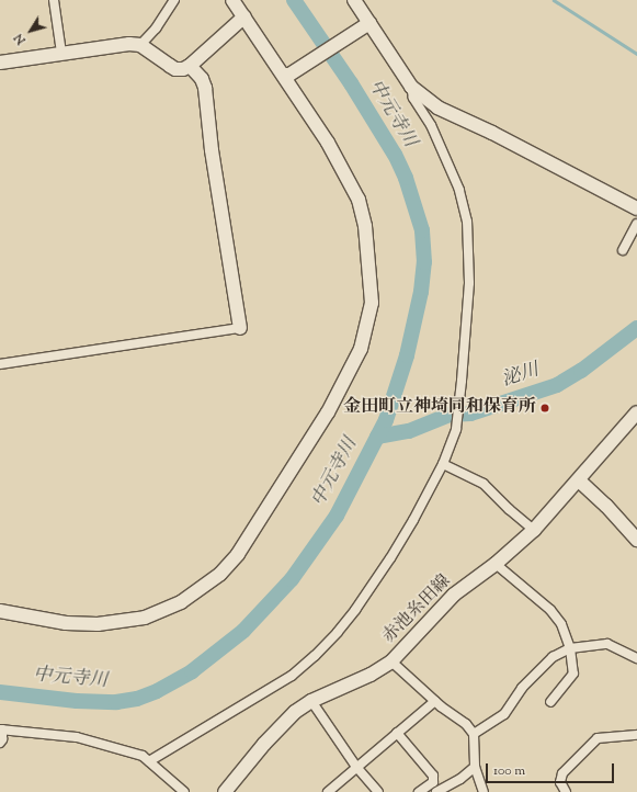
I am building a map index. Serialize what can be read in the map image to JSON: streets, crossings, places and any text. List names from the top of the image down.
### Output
{
  "streets": {
    "street": ["赤池糸田線"]
  },
  "water": ["中元寺川", "泌川"],
  "places": ["金田町立神埼同和保育所"],
  "scale_bar": "100 m",
  "north": "bottom left"
}
